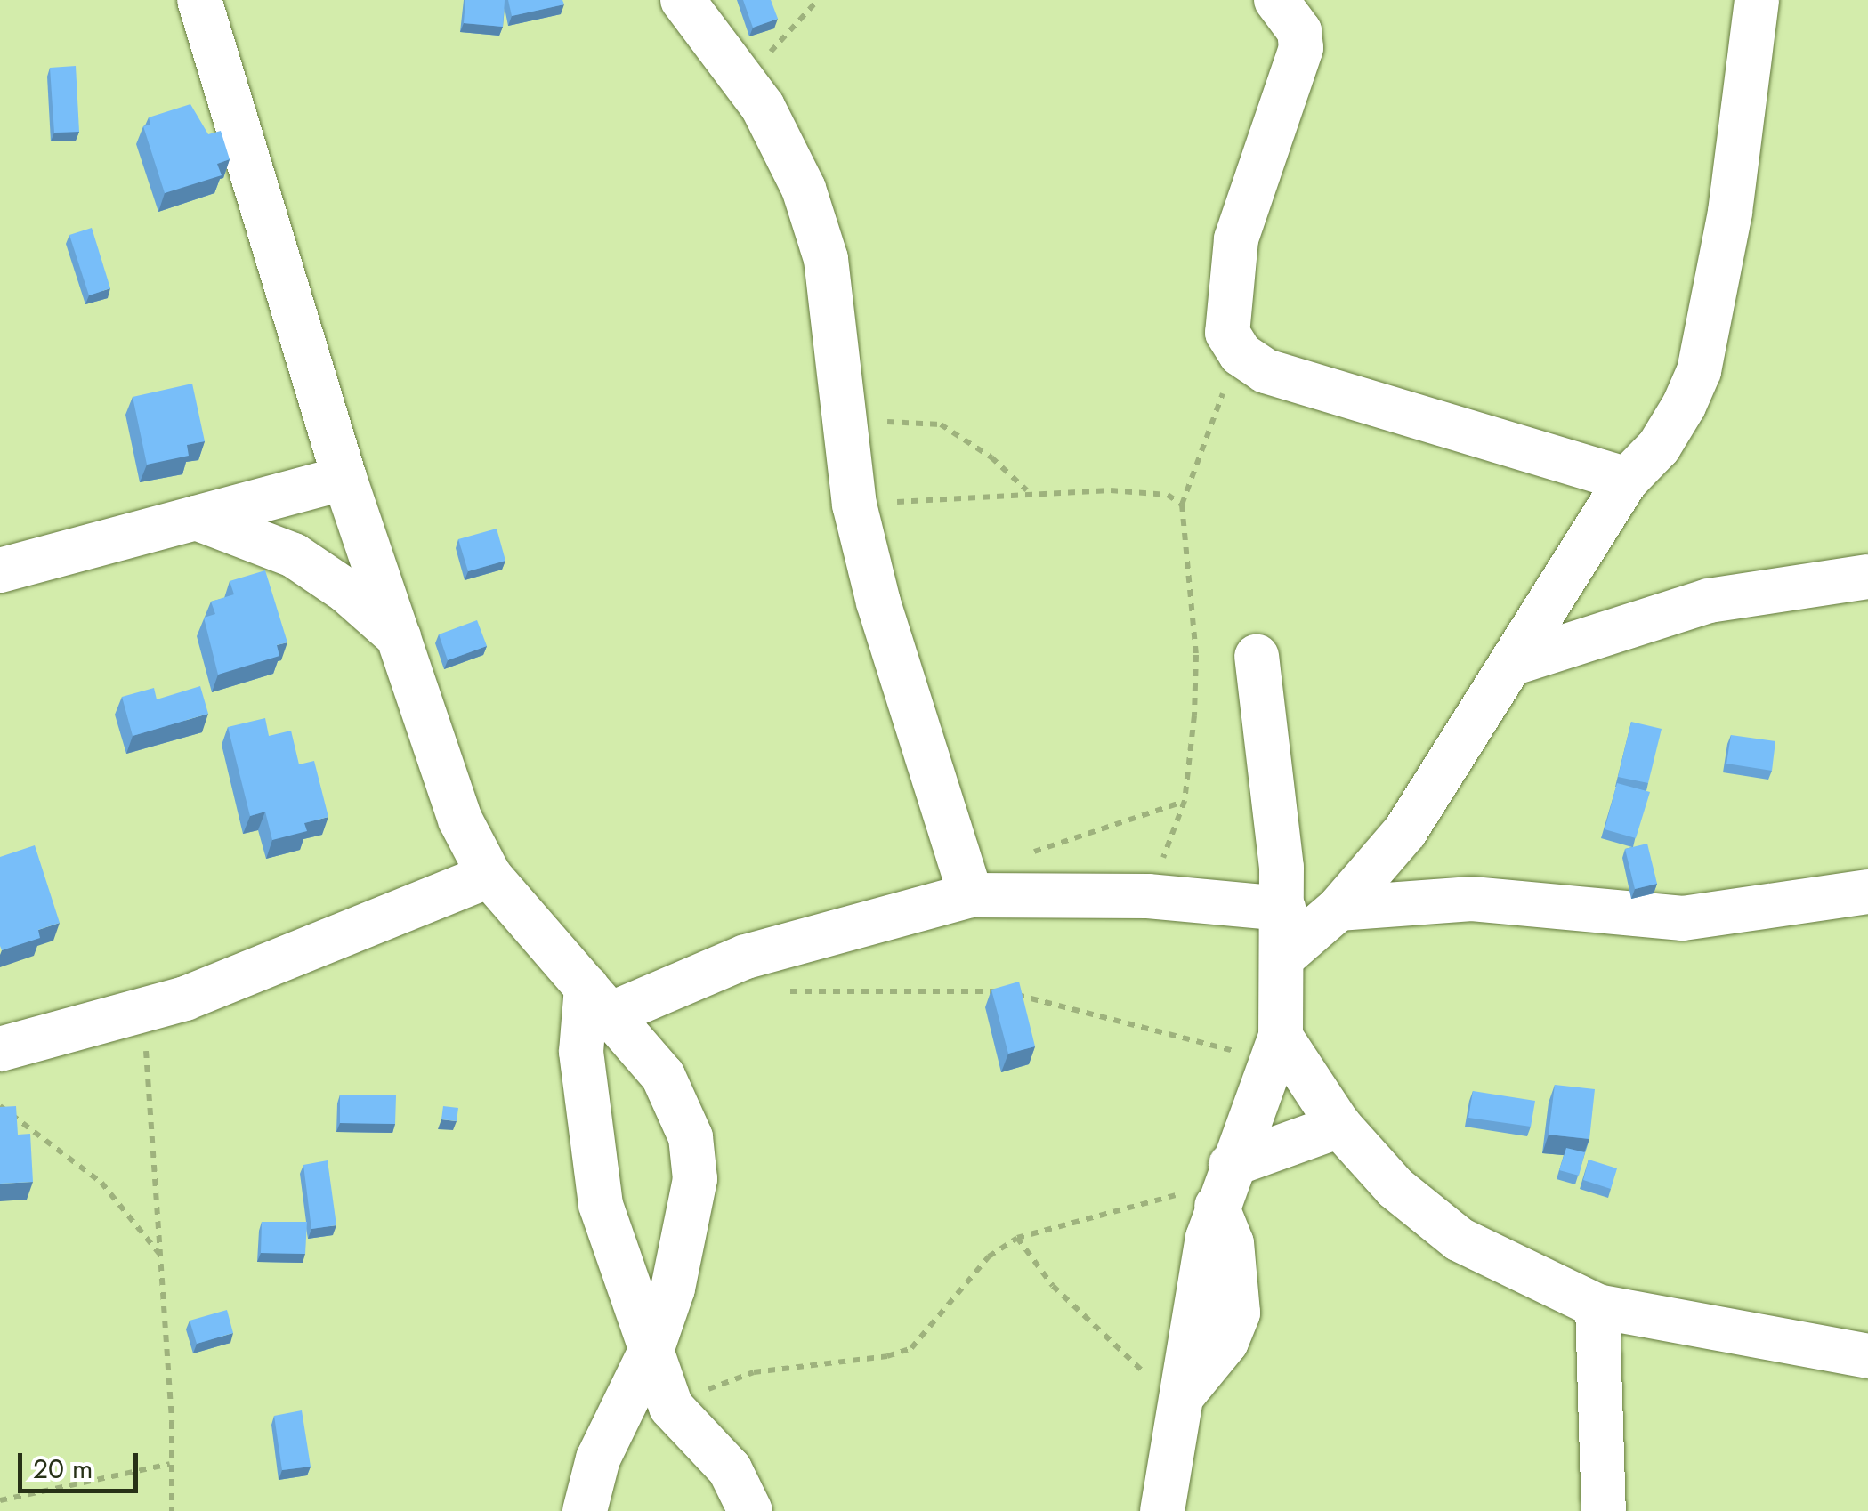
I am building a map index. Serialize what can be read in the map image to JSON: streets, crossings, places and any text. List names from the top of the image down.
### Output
{
  "scale_bar": "20 m"
}
